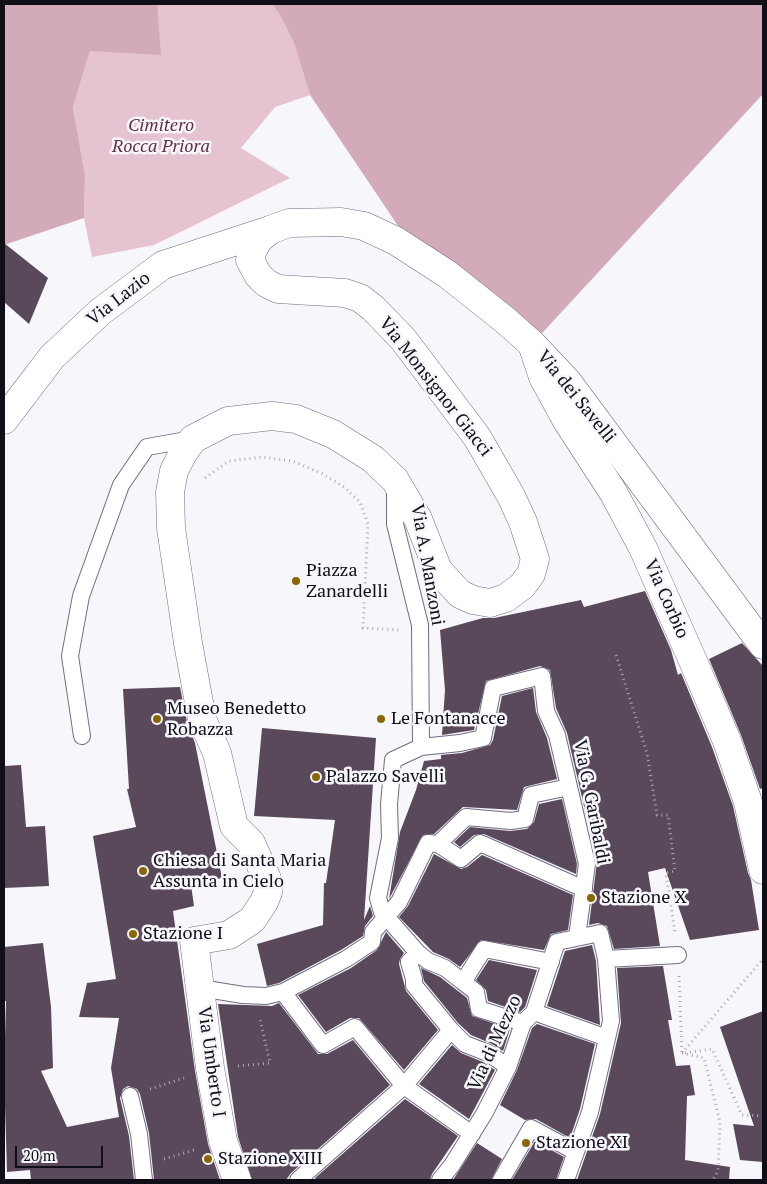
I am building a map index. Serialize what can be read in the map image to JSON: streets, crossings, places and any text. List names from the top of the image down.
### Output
{
  "streets": {
    "street": [
      "Via Lazio",
      "Via Monsignor Giacci",
      "Via dei Savelli",
      "Via Corbio",
      "Via Umberto I"
    ],
    "lane": ["Via A. Manzoni", "Via G. Garibaldi", "Via di Mezzo"]
  },
  "crossings": [
    ["Via Lazio", "Via Monsignor Giacci"],
    ["Via Lazio", "Via dei Savelli"],
    ["Via Monsignor Giacci", "Via dei Savelli"],
    ["Via Monsignor Giacci", "Via A. Manzoni"],
    ["Via Monsignor Giacci", "Via Umberto I"],
    ["Via dei Savelli", "Via Corbio"],
    ["Via A. Manzoni", "Via G. Garibaldi"],
    ["Via G. Garibaldi", "Via di Mezzo"]
  ],
  "parks": ["Cimitero Rocca Priora"],
  "places": [
    "Piazza Zanardelli",
    "Museo Benedetto Robazza",
    "Le Fontanacce",
    "Palazzo Savelli",
    "Chiesa di Santa Maria Assunta in Cielo",
    "Stazione X",
    "Stazione I",
    "Stazione XI",
    "Stazione XIII"
  ],
  "scale_bar": "20 m"
}
